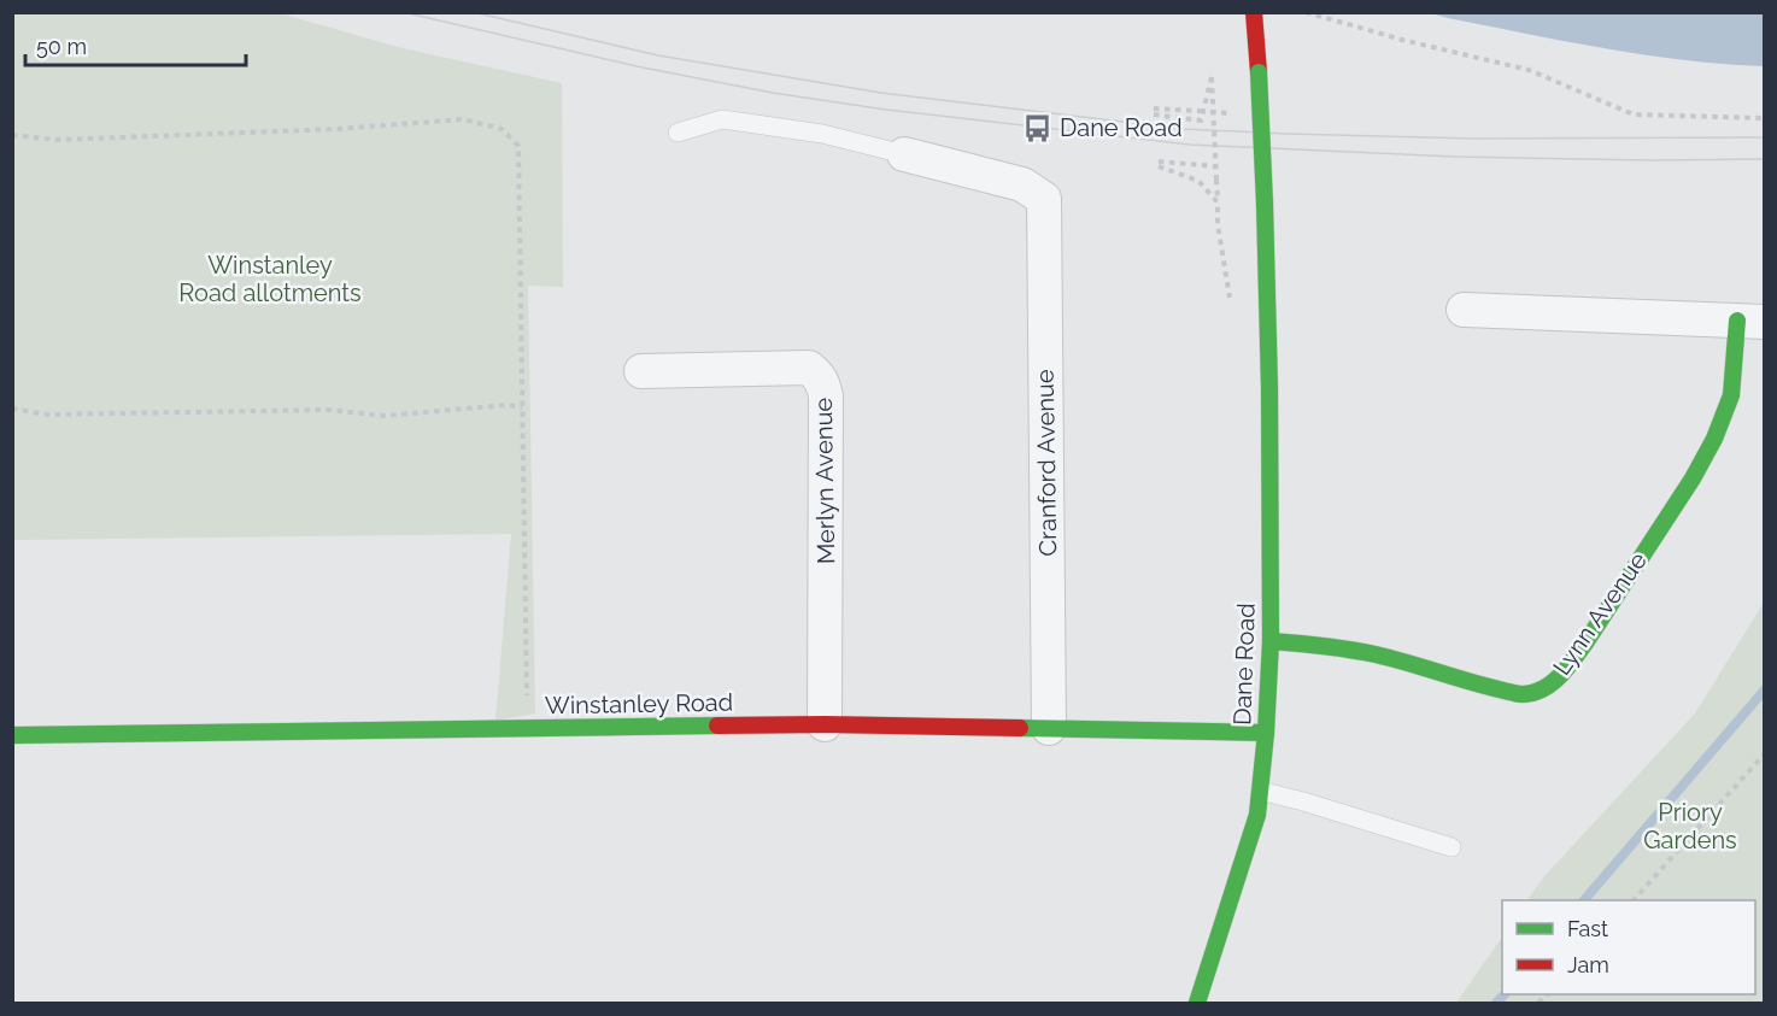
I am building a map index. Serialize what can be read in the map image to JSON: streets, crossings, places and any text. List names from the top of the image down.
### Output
{
  "streets": {
    "street": [
      "Cranford Avenue",
      "Merlyn Avenue",
      "Lynn Avenue",
      "Dane Road",
      "Winstanley Road"
    ]
  },
  "crossings": [
    ["Cranford Avenue", "Winstanley Road"],
    ["Merlyn Avenue", "Winstanley Road"],
    ["Lynn Avenue", "Dane Road"],
    ["Dane Road", "Winstanley Road"]
  ],
  "parks": ["Winstanley Road allotments", "Priory Gardens"],
  "places": {
    "bus stop": ["Dane Road"]
  },
  "legend": ["Fast", "Jam"],
  "scale_bar": "50 m"
}
